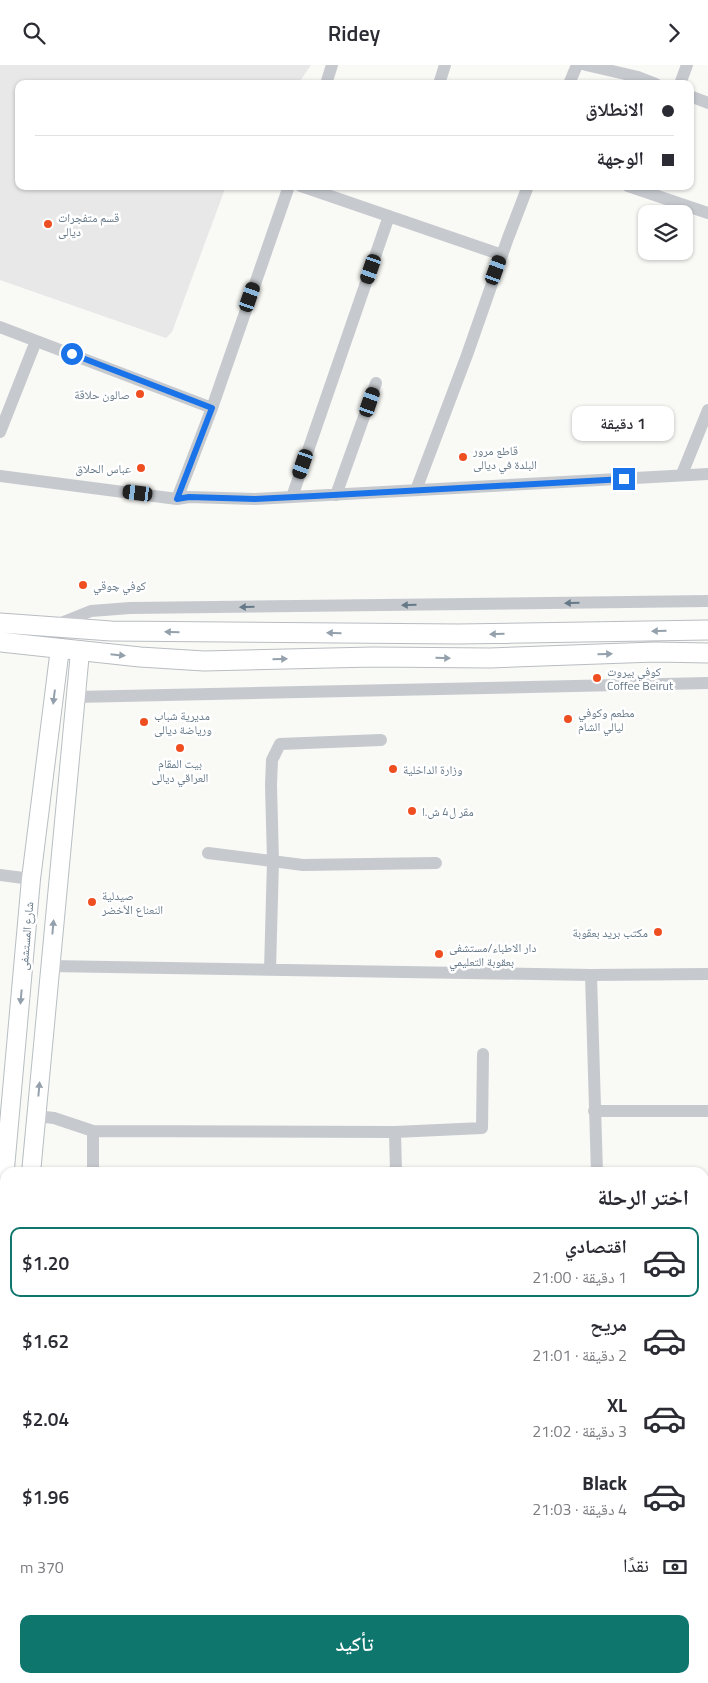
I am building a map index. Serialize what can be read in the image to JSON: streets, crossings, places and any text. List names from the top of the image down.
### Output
{
  "streets": {
    "street": ["شارع المستشفى"]
  },
  "places": [
    "قسم متفجرات ديالى",
    "صالون حلاقة",
    "قاطع مرور البلدة في ديالى",
    "عباس الحلاق",
    "كوفي چوقي",
    "كوفي بيروت Coffee Beirut",
    "مطعم وكوفي ليالي الشام",
    "مديرية شباب ورياضة ديالى",
    "بيت المقام العراقي ديالى",
    "وزارة الداخلية",
    "مقر ل4 ش.ا",
    "صيدلية النعناع الأخضر",
    "مكتب بريد بعقوبة",
    "دار الاطباء/مستشفى بعقوبة التعليمي"
  ],
  "page": {
    "header": "Ridey",
    "banner": ["الانطلاق", "الوجهة"],
    "bubble": "1 دقيقة",
    "heading": "اختر الرحلة",
    "list": [
      {
        "name": "اقتصادي",
        "note": "1 دقيقة · 21:00",
        "value": "$1.20"
      },
      {
        "name": "مريح",
        "note": "2 دقيقة · 21:01",
        "value": "$1.62"
      },
      {
        "name": "XL",
        "note": "3 دقيقة · 21:02",
        "value": "$2.04"
      },
      {
        "name": "Black",
        "note": "4 دقيقة · 21:03",
        "value": "$1.96"
      }
    ],
    "pay": ["نقدًا", "370 m"],
    "buttons": "تأكيد"
  }
}
